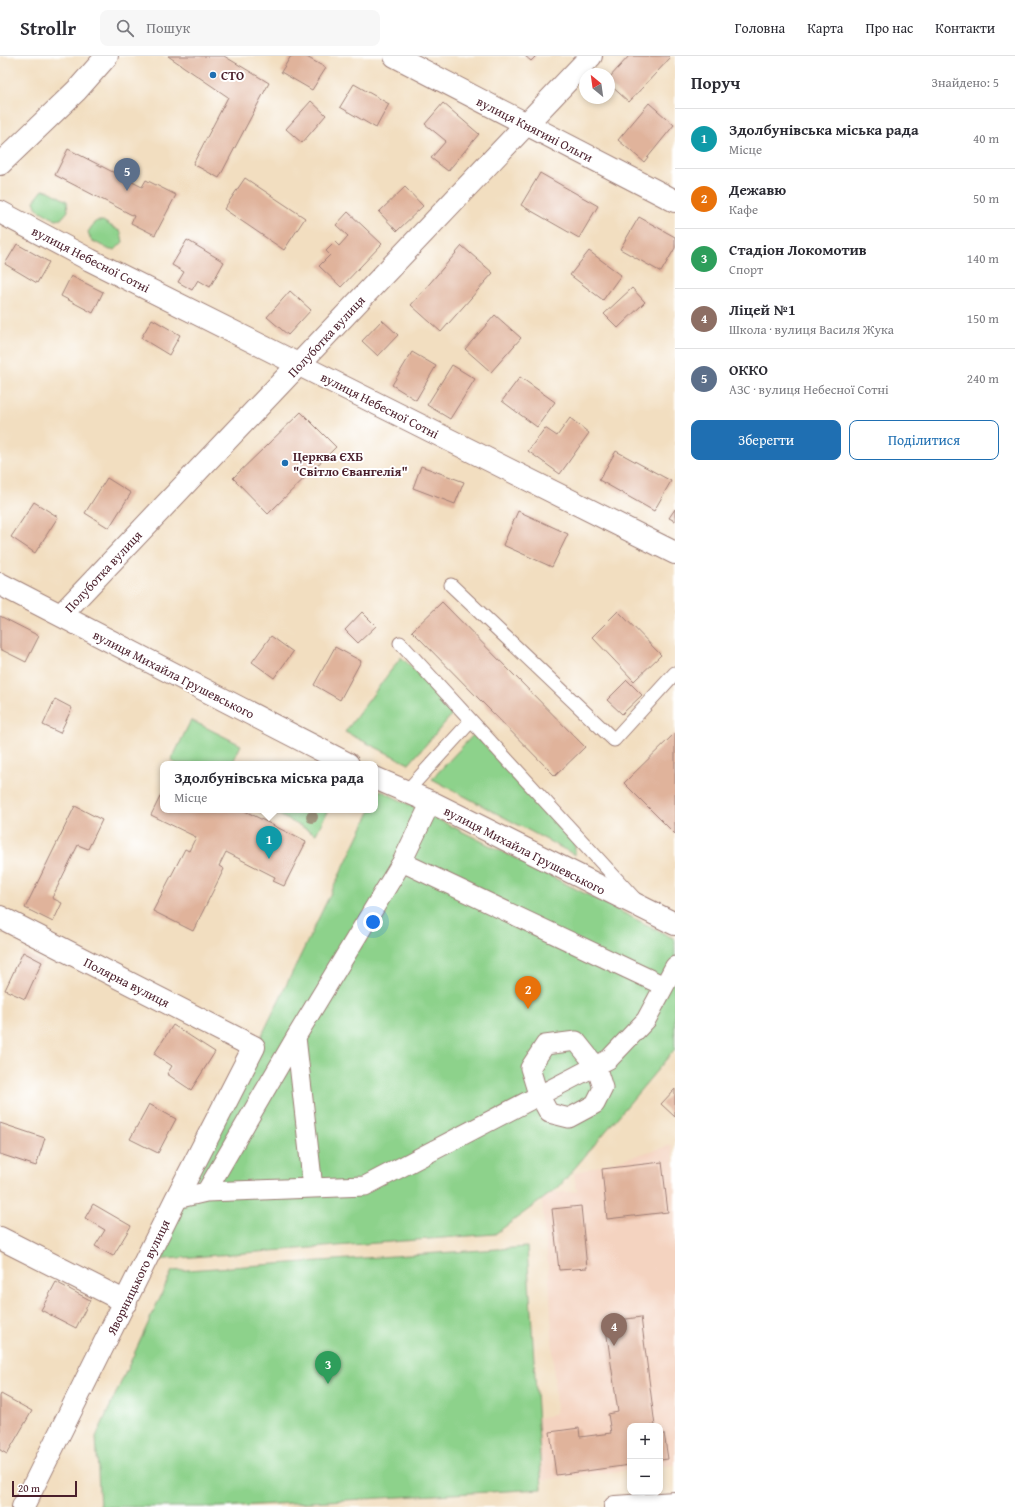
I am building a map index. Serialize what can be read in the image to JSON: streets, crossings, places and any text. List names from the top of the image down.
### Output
{
  "streets": {
    "street": [
      "вулиця Княгині Ольги",
      "вулиця Небесної Сотні",
      "Полуботка вулиця",
      "вулиця Михайла Грушевського",
      "Полярна вулиця",
      "Яворницького вулиця"
    ]
  },
  "crossings": [
    ["вулиця Княгині Ольги", "Полуботка вулиця"],
    ["вулиця Небесної Сотні", "Полуботка вулиця"],
    ["Полуботка вулиця", "вулиця Михайла Грушевського"],
    ["Полярна вулиця", "Яворницького вулиця"]
  ],
  "places": ["СТО", "Церква ЄХБ \"Світло Євангелія\""],
  "scale_bar": "20 m",
  "north": "top left",
  "page": {
    "header": "Strollr",
    "search": "Пошук",
    "nav": [
      "Головна",
      "Карта",
      "Про нас",
      "Контакти"
    ],
    "heading": ["Поруч", "Знайдено: 5"],
    "list": [
      {
        "mark": "1",
        "name": "Здолбунівська міська рада",
        "note": "Місце",
        "value": "40 m"
      },
      {
        "mark": "2",
        "name": "Дежавю",
        "note": "Кафе",
        "value": "50 m"
      },
      {
        "mark": "3",
        "name": "Стадіон Локомотив",
        "note": "Спорт",
        "value": "140 m"
      },
      {
        "mark": "4",
        "name": "Ліцей №1",
        "note": "Школа · вулиця Василя Жука",
        "value": "150 m"
      },
      {
        "mark": "5",
        "name": "ОККО",
        "note": "АЗС · вулиця Небесної Сотні",
        "value": "240 m"
      }
    ],
    "pins": [
      "5",
      "1",
      "2",
      "4",
      "3"
    ],
    "buttons": ["Зберегти", "Поділитися"],
    "popup": ["Здолбунівська міська рада", "Місце"],
    "map_buttons": ["+", "−"],
    "scale": "20 m"
  }
}
